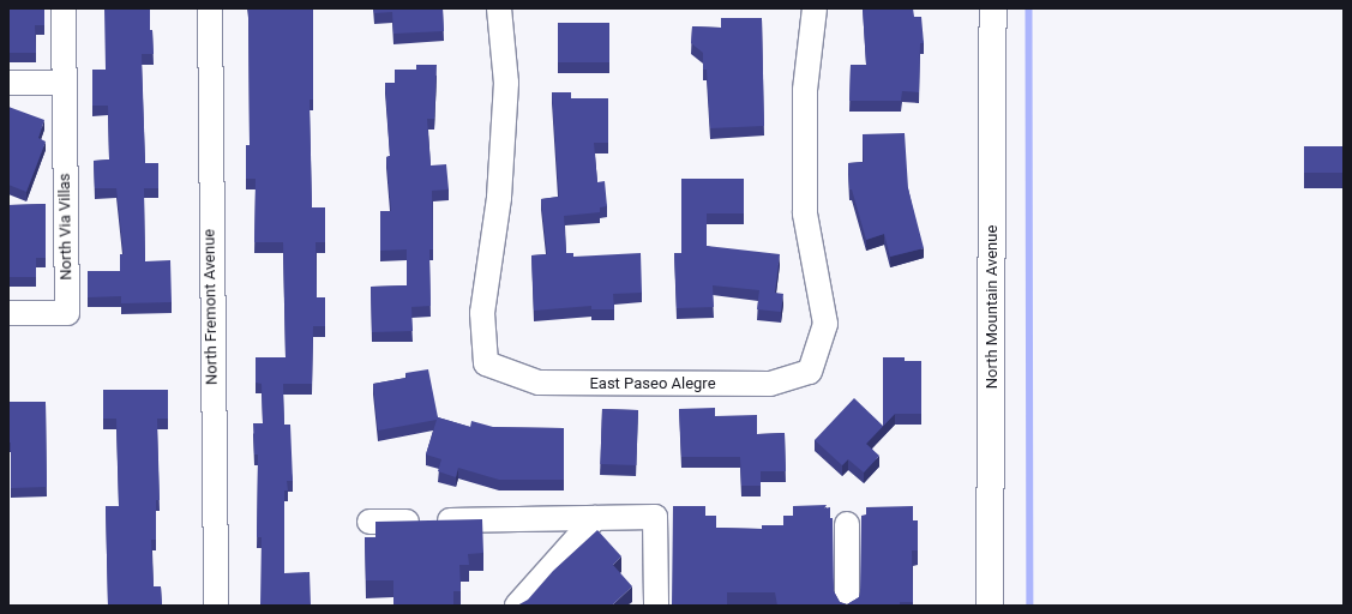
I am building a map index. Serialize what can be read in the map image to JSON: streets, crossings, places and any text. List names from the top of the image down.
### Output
{
  "streets": {
    "street": [
      "North Via Villas",
      "North Fremont Avenue",
      "North Mountain Avenue",
      "East Paseo Alegre"
    ]
  }
}
